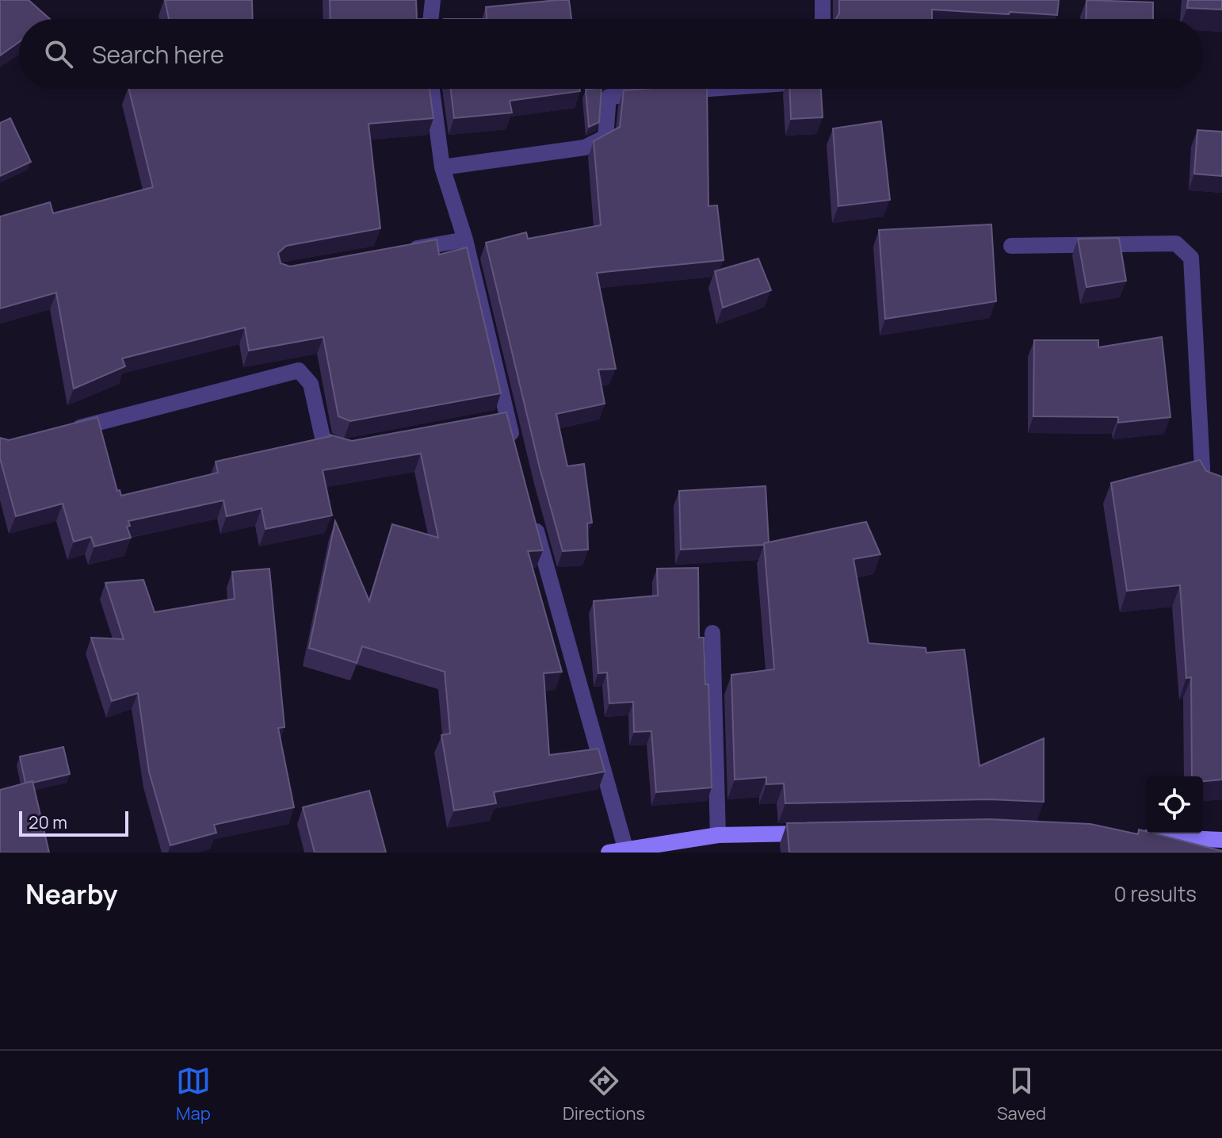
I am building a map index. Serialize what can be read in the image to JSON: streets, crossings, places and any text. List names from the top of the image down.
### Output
{
  "scale_bar": "20 m",
  "page": {
    "search": "Search here",
    "scale": "20 m",
    "heading": ["Nearby", "0 results"],
    "nav": ["Map", "Directions", "Saved"]
  }
}
